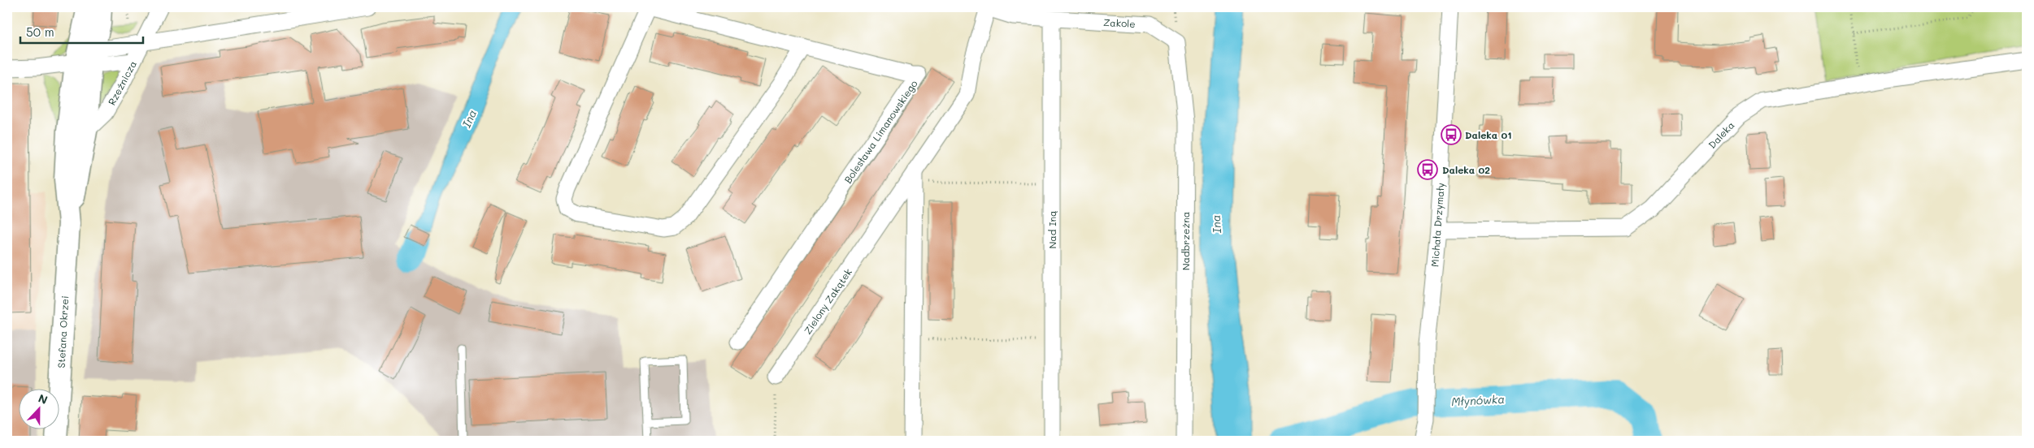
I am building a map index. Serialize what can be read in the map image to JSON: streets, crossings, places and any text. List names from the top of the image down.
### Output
{
  "streets": {
    "street": [
      "Zakole",
      "Rzeźnicza",
      "Bolesława Limanowskiego",
      "Daleka",
      "Michała Drzymały",
      "Nad Iną",
      "Nadbrzeżna",
      "Zielony Zakątek",
      "Stefana Okrzei"
    ]
  },
  "crossings": [
    ["Zakole", "Nad Iną"],
    ["Zakole", "Nadbrzeżna"],
    ["Zakole", "Zielony Zakątek"],
    ["Rzeźnicza", "Stefana Okrzei"],
    ["Daleka", "Michała Drzymały"]
  ],
  "water": ["Ina", "Młynówka"],
  "places": {
    "bus stop": ["Daleka 01", "Daleka 02"]
  },
  "scale_bar": "50 m",
  "north": "top"
}
